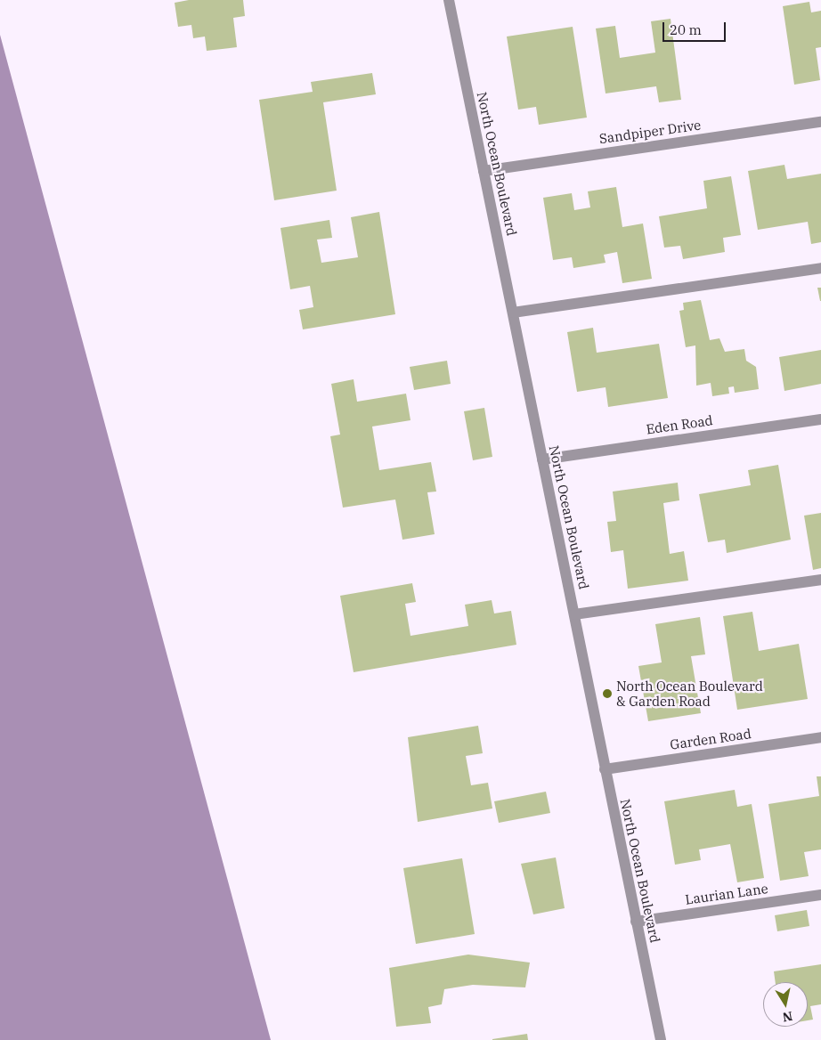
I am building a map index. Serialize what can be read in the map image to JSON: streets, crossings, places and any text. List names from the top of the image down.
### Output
{
  "streets": {
    "street": [
      "Sandpiper Drive",
      "North Ocean Boulevard",
      "Eden Road",
      "Garden Road",
      "Laurian Lane"
    ]
  },
  "crossings": [
    ["Sandpiper Drive", "North Ocean Boulevard"],
    ["North Ocean Boulevard", "Eden Road"],
    ["North Ocean Boulevard", "Garden Road"],
    ["North Ocean Boulevard", "Laurian Lane"]
  ],
  "places": ["North Ocean Boulevard & Garden Road"],
  "scale_bar": "20 m",
  "north": "bottom"
}
